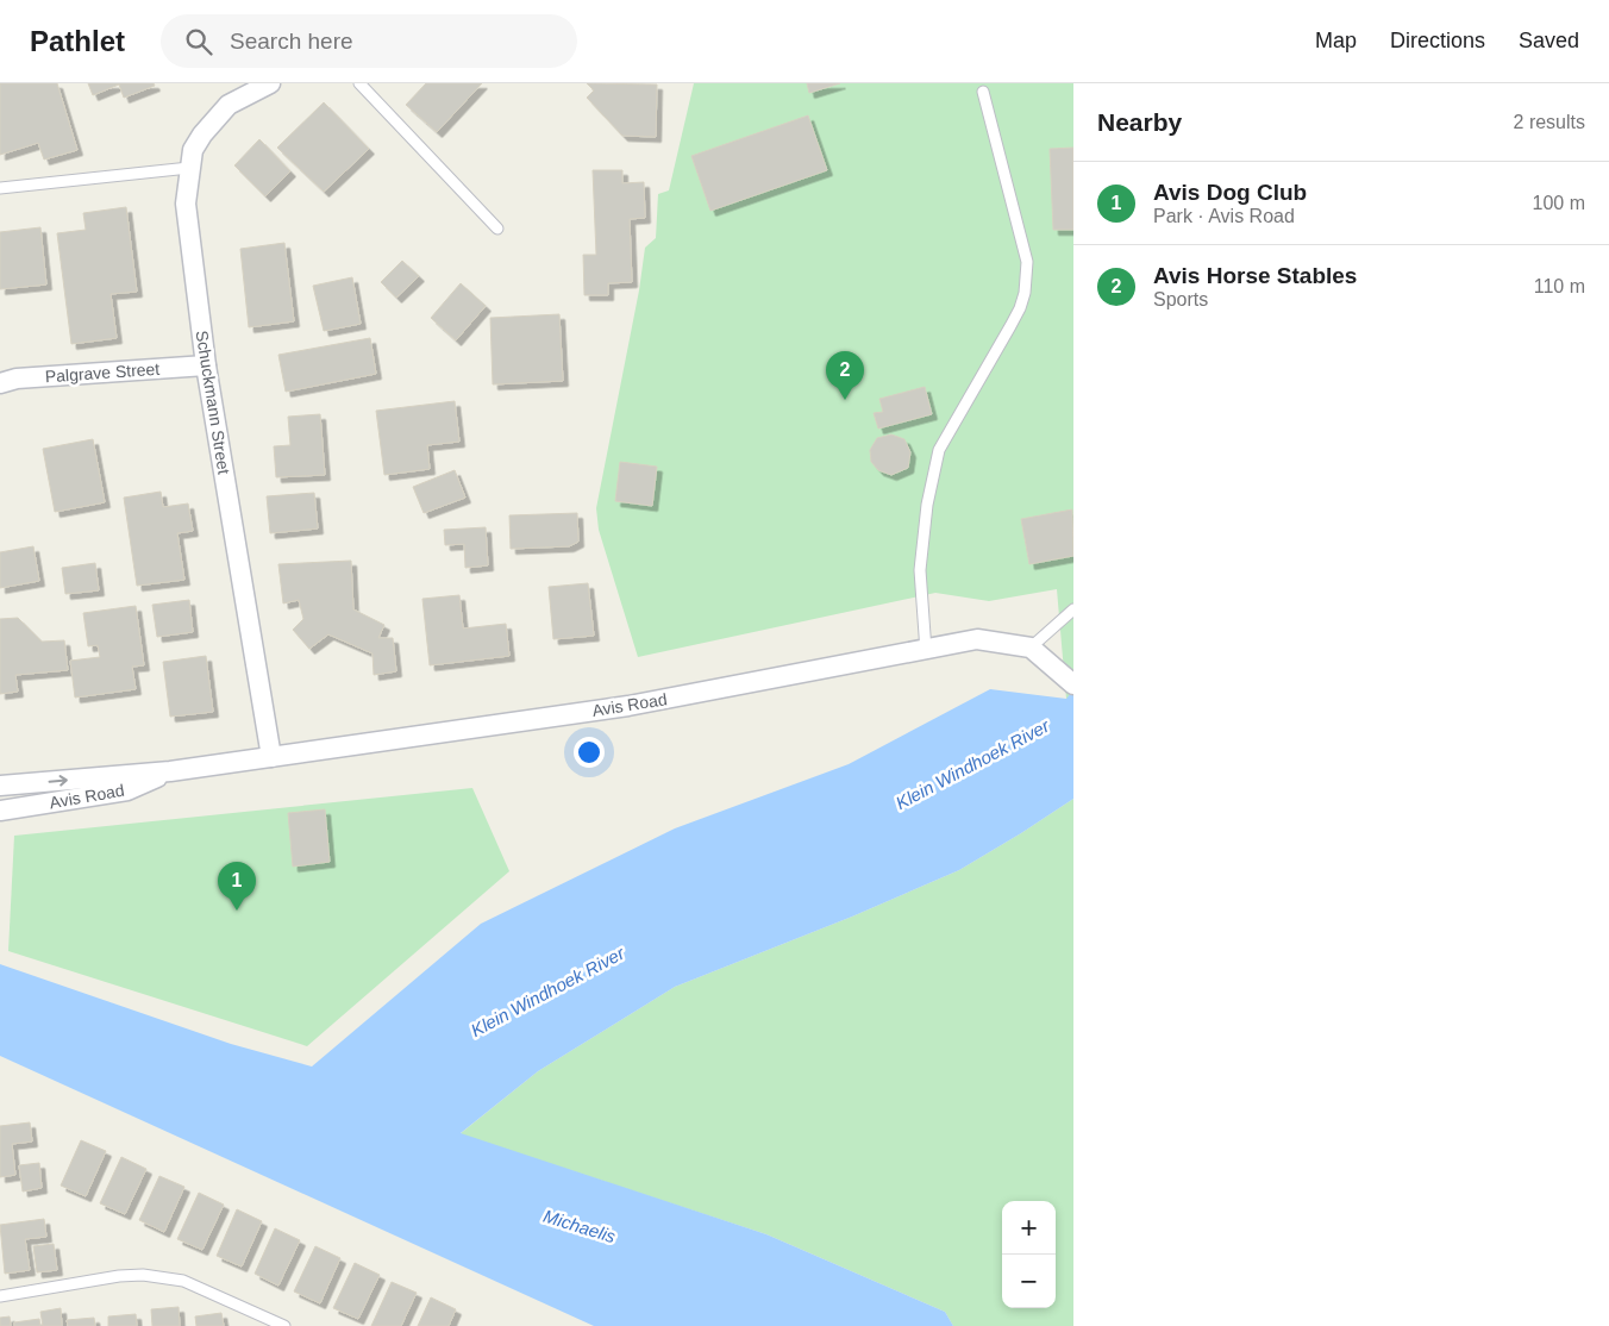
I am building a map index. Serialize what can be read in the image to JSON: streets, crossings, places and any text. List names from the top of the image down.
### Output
{
  "streets": {
    "street": ["Palgrave Street", "Schuckmann Street", "Avis Road"]
  },
  "crossings": [
    ["Palgrave Street", "Schuckmann Street"],
    ["Schuckmann Street", "Avis Road"]
  ],
  "water": ["Klein Windhoek River", "Michaelis"],
  "page": {
    "header": "Pathlet",
    "search": "Search here",
    "nav": ["Map", "Directions", "Saved"],
    "heading": ["Nearby", "2 results"],
    "list": [
      {
        "mark": "1",
        "name": "Avis Dog Club",
        "note": "Park · Avis Road",
        "value": "100 m"
      },
      {
        "mark": "2",
        "name": "Avis Horse Stables",
        "note": "Sports",
        "value": "110 m"
      }
    ],
    "pins": ["2", "1"],
    "map_buttons": ["+", "−"]
  }
}
